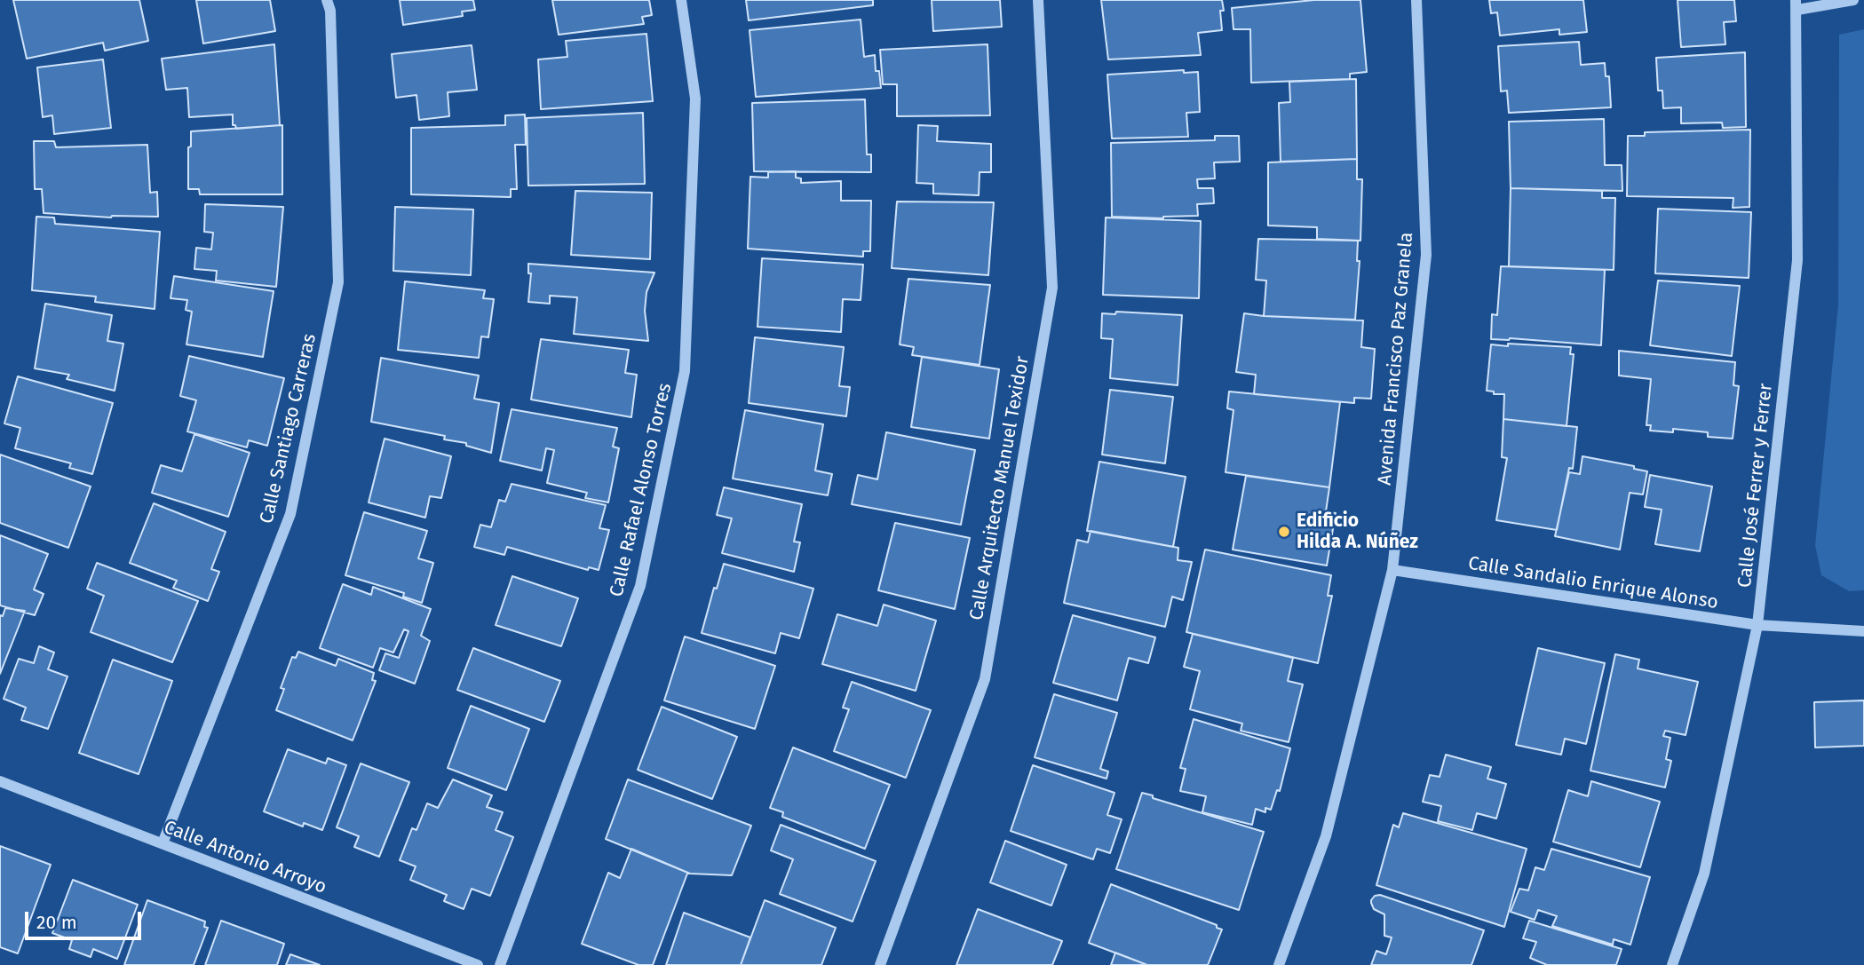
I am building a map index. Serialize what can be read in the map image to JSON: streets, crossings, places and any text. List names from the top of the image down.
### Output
{
  "streets": {
    "street": [
      "Avenida Francisco Paz Granela",
      "Calle Santiago Carreras",
      "Calle José Ferrer y Ferrer",
      "Calle Arquitecto Manuel Texidor",
      "Calle Rafael Alonso Torres",
      "Calle Sandalio Enrique Alonso",
      "Calle Antonio Arroyo"
    ]
  },
  "crossings": [
    ["Avenida Francisco Paz Granela", "Calle Sandalio Enrique Alonso"],
    ["Calle Santiago Carreras", "Calle Antonio Arroyo"],
    ["Calle José Ferrer y Ferrer", "Calle Sandalio Enrique Alonso"]
  ],
  "places": ["Edificio Hilda A. Núñez"],
  "scale_bar": "20 m"
}
